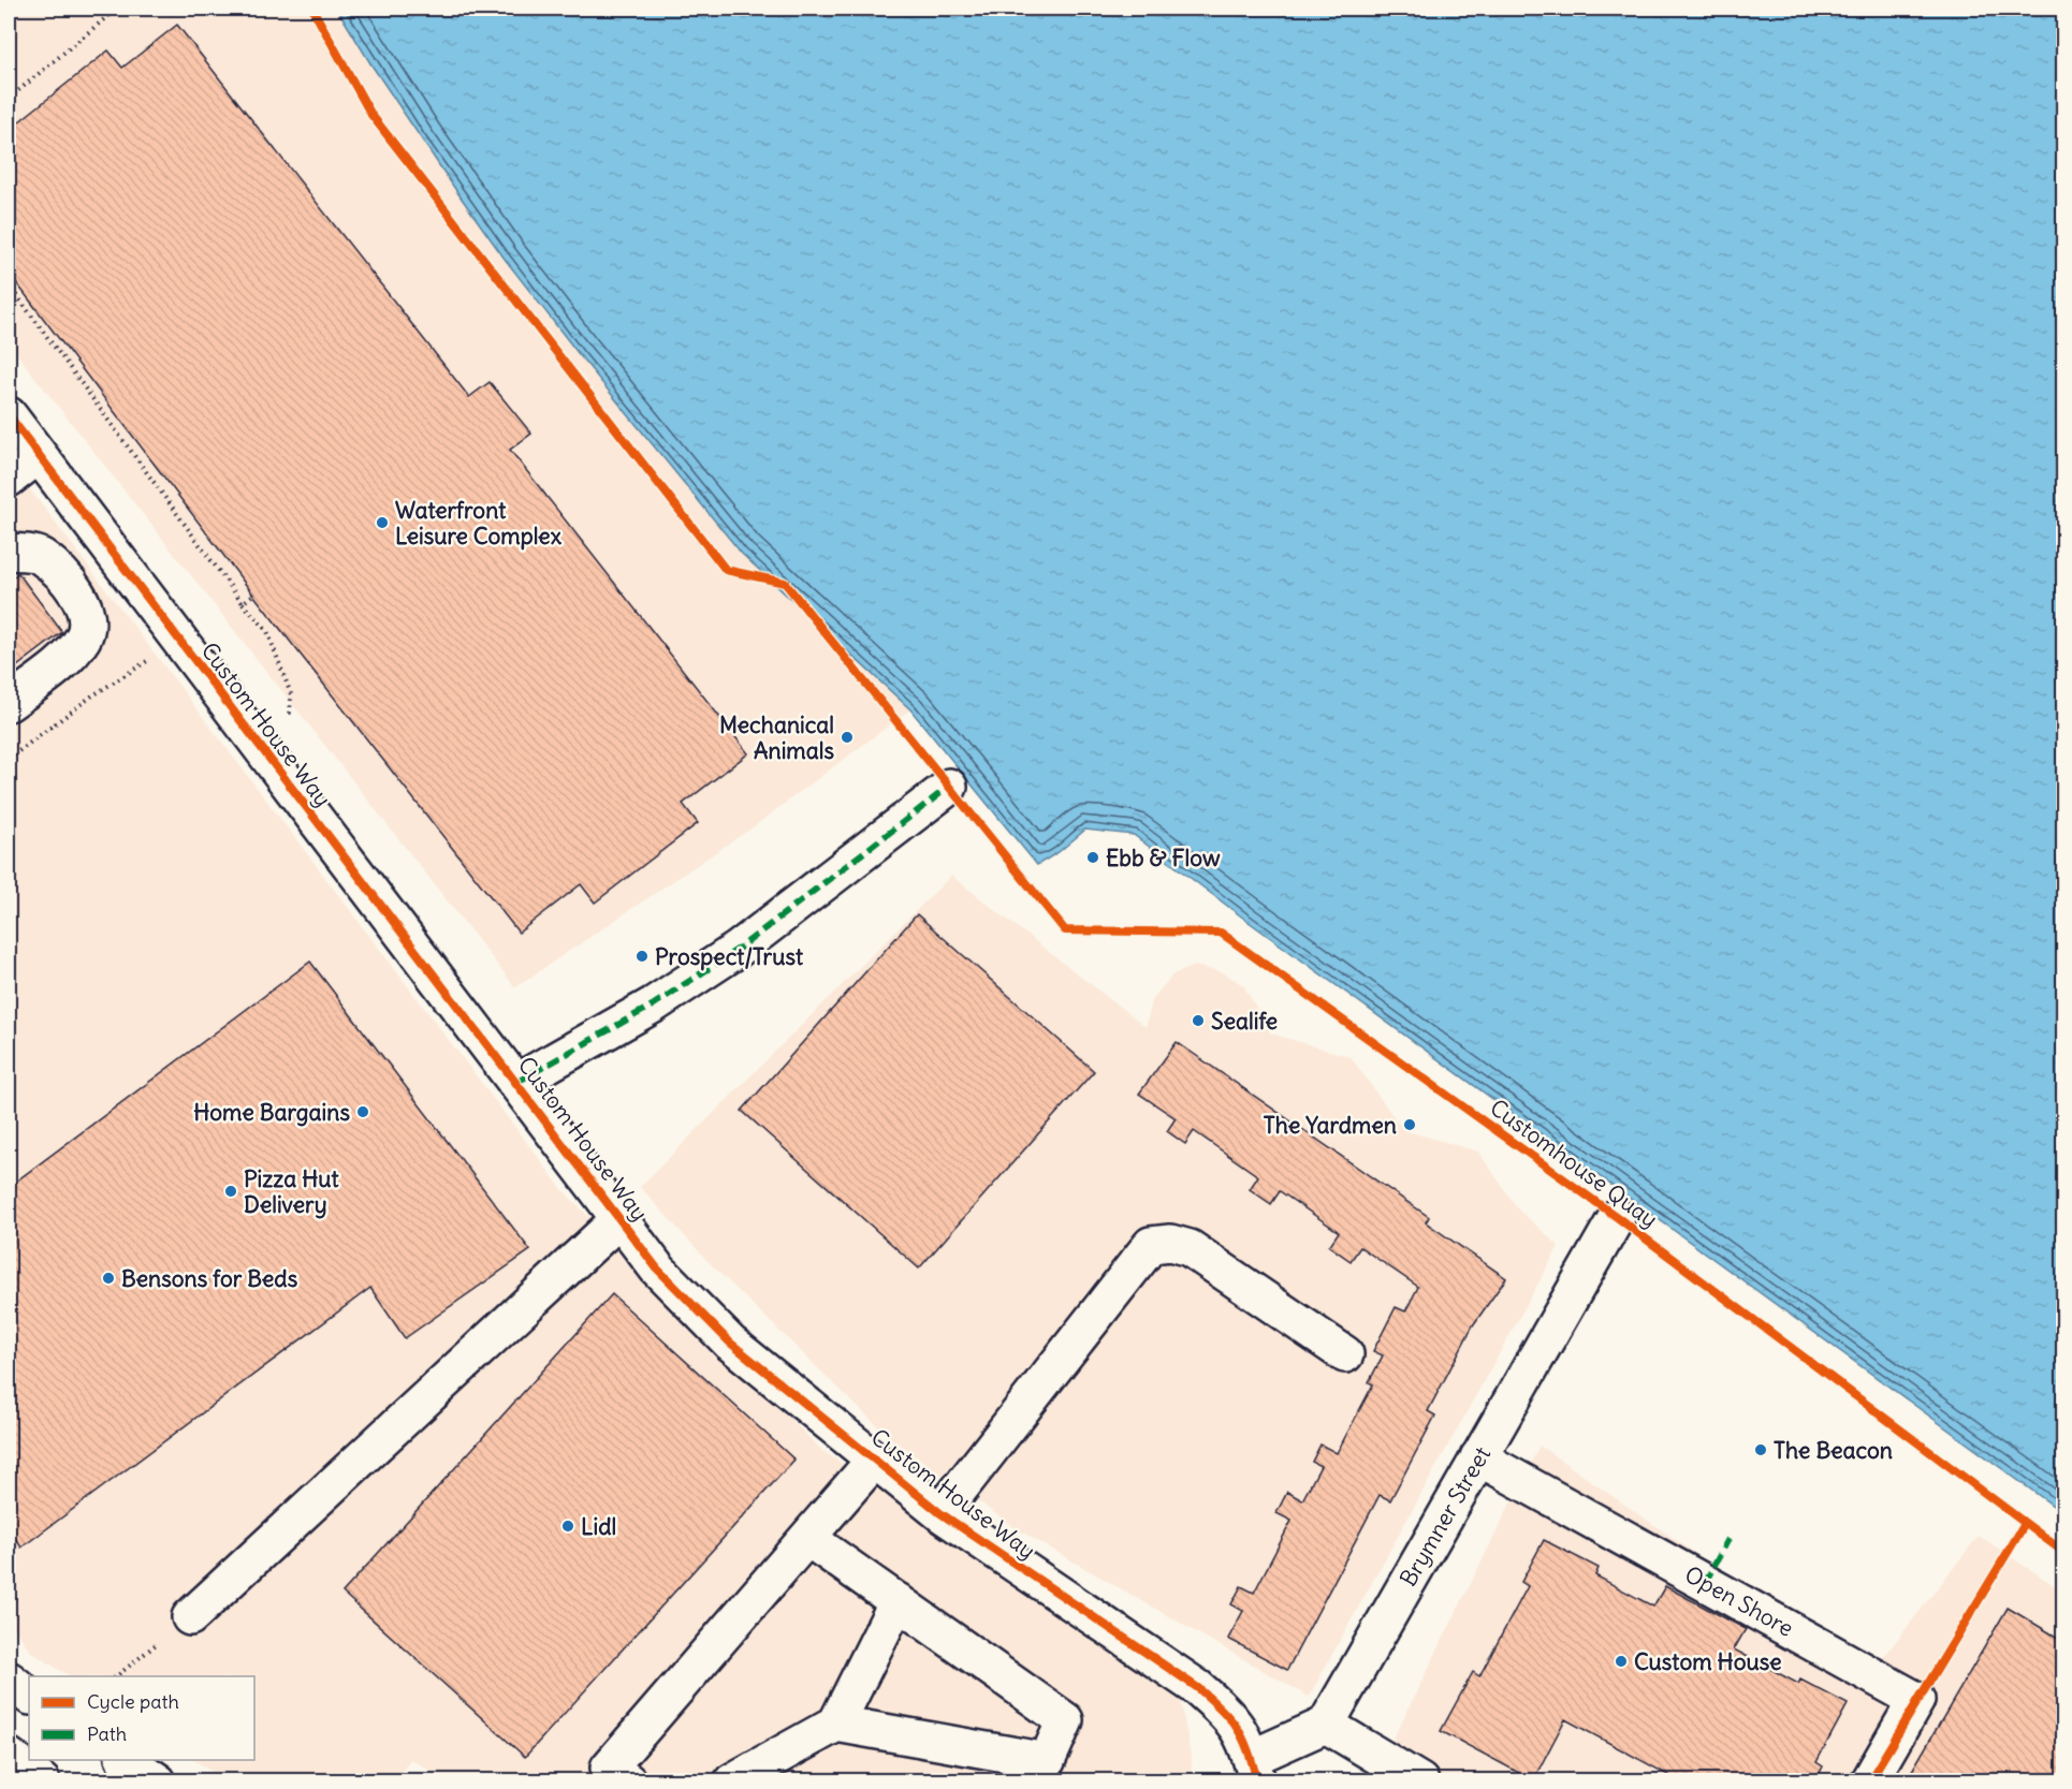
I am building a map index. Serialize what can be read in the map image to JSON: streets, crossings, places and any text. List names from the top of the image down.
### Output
{
  "streets": {
    "main road": ["Custom House Way", "Brymner Street", "Open Shore"],
    "cycle path": ["Customhouse Quay"]
  },
  "crossings": [
    ["Brymner Street", "Open Shore"]
  ],
  "places": [
    "Waterfront Leisure Complex",
    "Mechanical Animals",
    "Ebb & Flow",
    "Prospect/Trust",
    "Sealife",
    "Home Bargains",
    "The Yardmen",
    "Pizza Hut Delivery",
    "Bensons for Beds",
    "The Beacon",
    "Lidl",
    "Custom House"
  ],
  "legend": ["Cycle path", "Path"]
}
